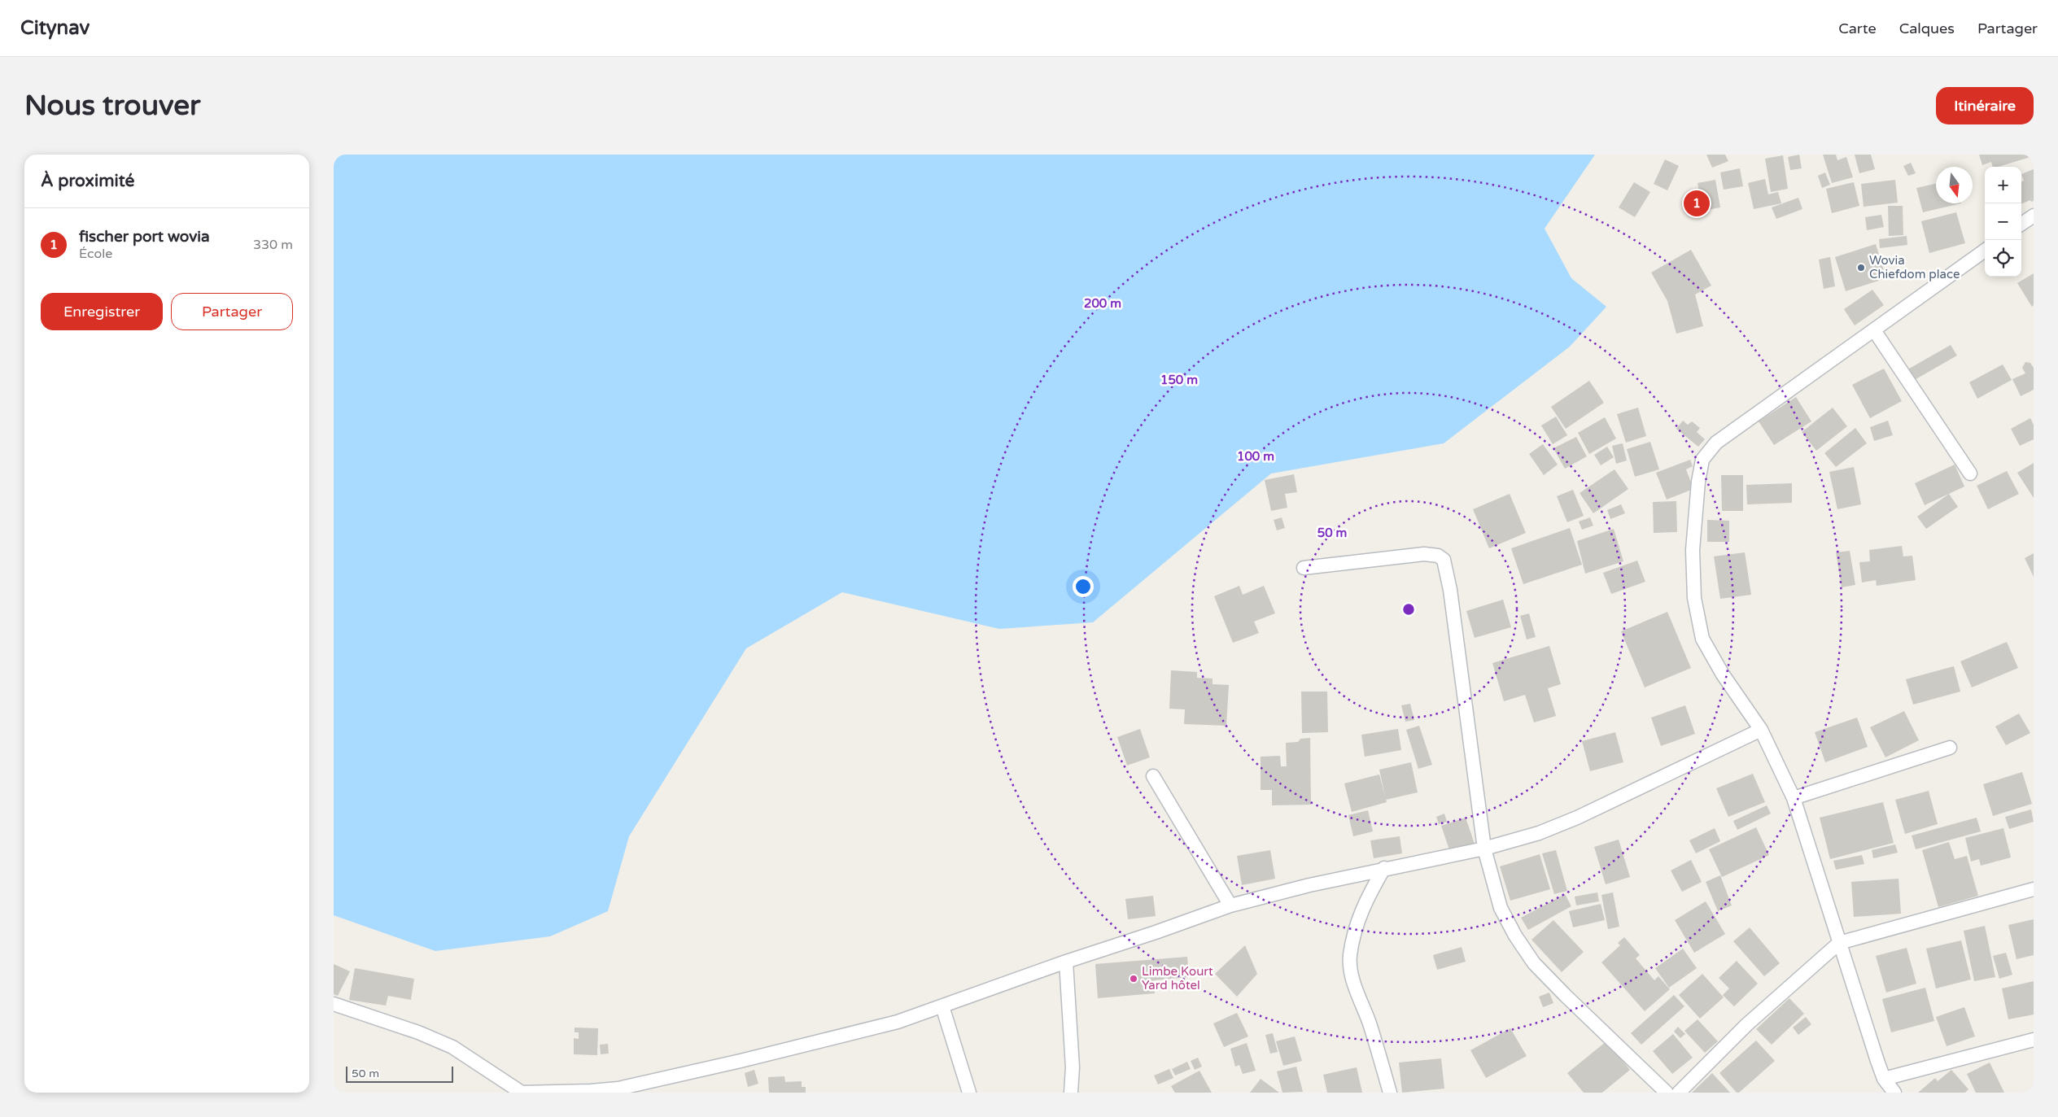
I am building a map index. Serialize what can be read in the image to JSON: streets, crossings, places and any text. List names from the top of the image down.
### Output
{
  "places": ["Wovia Chiefdom place", "Limbe Kourt Yard hôtel"],
  "scale_bar": "50 m",
  "north": "bottom",
  "page": {
    "header": "Citynav",
    "nav": ["Carte", "Calques", "Partager"],
    "buttons": [
      "Itinéraire",
      ["Enregistrer", "Partager"]
    ],
    "title": "Nous trouver",
    "heading": "À proximité",
    "map_buttons": ["+", "−"],
    "pins": "1",
    "list": [
      {
        "mark": "1",
        "name": "fischer port wovia",
        "note": "École",
        "value": "330 m"
      }
    ],
    "scale": "50 m"
  },
  "rings": [
    "200 m",
    "150 m",
    "100 m",
    "50 m"
  ]
}
